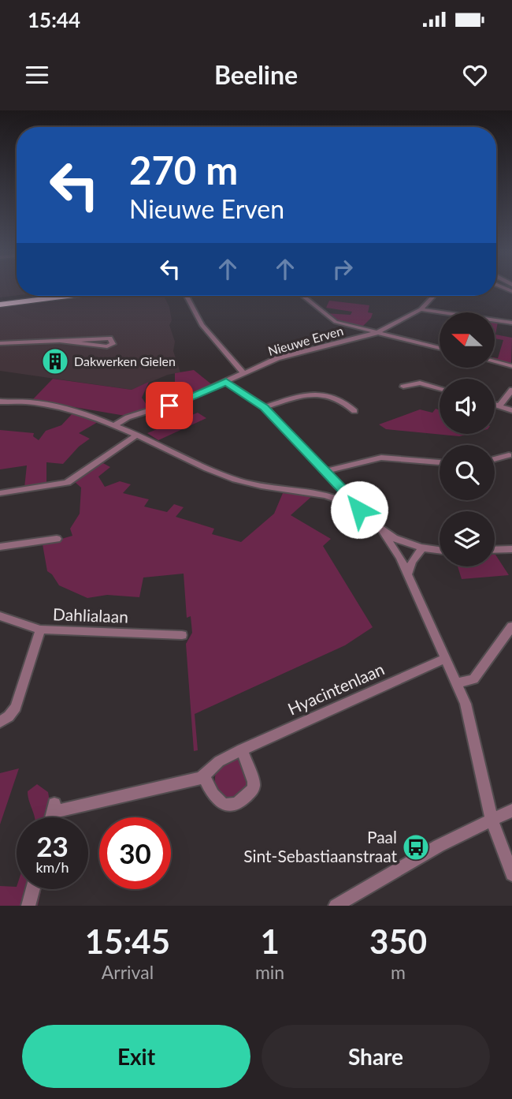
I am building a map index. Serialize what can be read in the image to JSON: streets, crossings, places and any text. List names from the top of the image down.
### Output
{
  "streets": {
    "street": ["Nieuwe Erven", "Dahlialaan", "Hyacintenlaan"]
  },
  "places": {
    "building": ["Dakwerken Gielen"],
    "bus stop": ["Paal Sint-Sebastiaanstraat"]
  },
  "north": "left",
  "page": {
    "status": "15:44",
    "header": "Beeline",
    "turn": ["270 m", "Nieuwe Erven"],
    "speed": "23 km/h",
    "limit": "30",
    "eta": [
      "15:45",
      "Arrival",
      "1",
      "min",
      "350",
      "m"
    ],
    "buttons": ["Exit", "Share"]
  }
}
